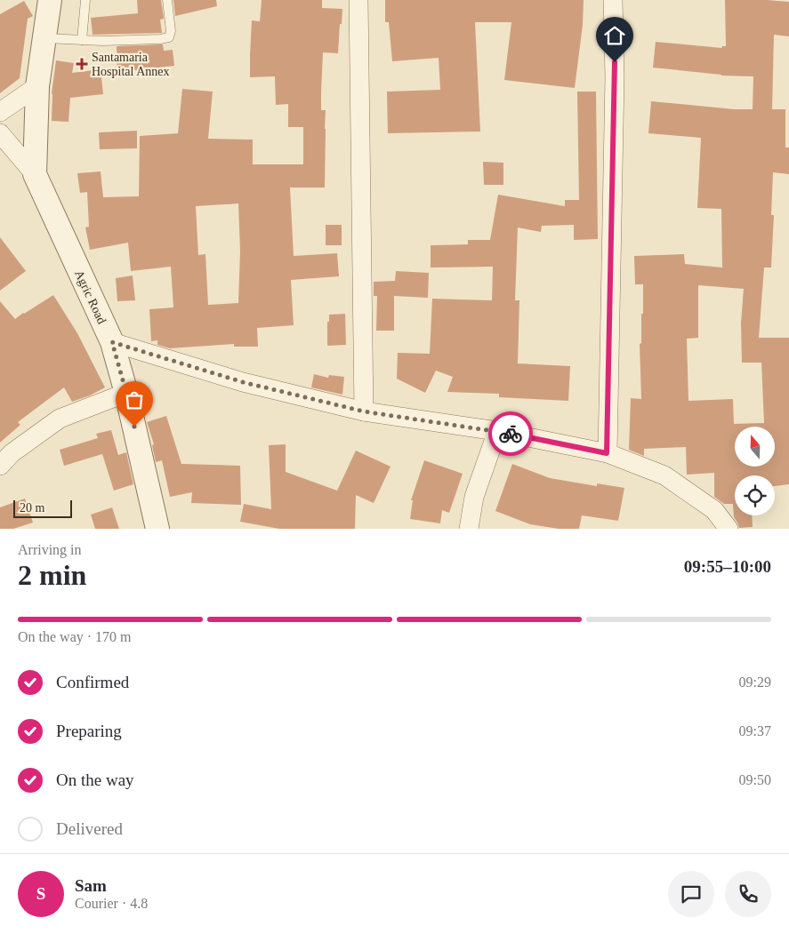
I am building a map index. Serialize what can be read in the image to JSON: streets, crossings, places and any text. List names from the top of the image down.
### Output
{
  "streets": {
    "street": ["Agric Road"]
  },
  "places": {
    "health": ["Santamaria Hospital Annex"]
  },
  "scale_bar": "20 m",
  "north": "top",
  "page": {
    "scale": "20 m",
    "heading": ["2 min", "Arriving in", "09:55–10:00"],
    "panel": ["Sam", "Courier · 4.8"],
    "bar": "On the way · 170 m",
    "list": [
      ["Confirmed", "09:29"],
      ["Preparing", "09:37"],
      ["On the way", "09:50"],
      "Delivered"
    ],
    "round": "S"
  }
}
